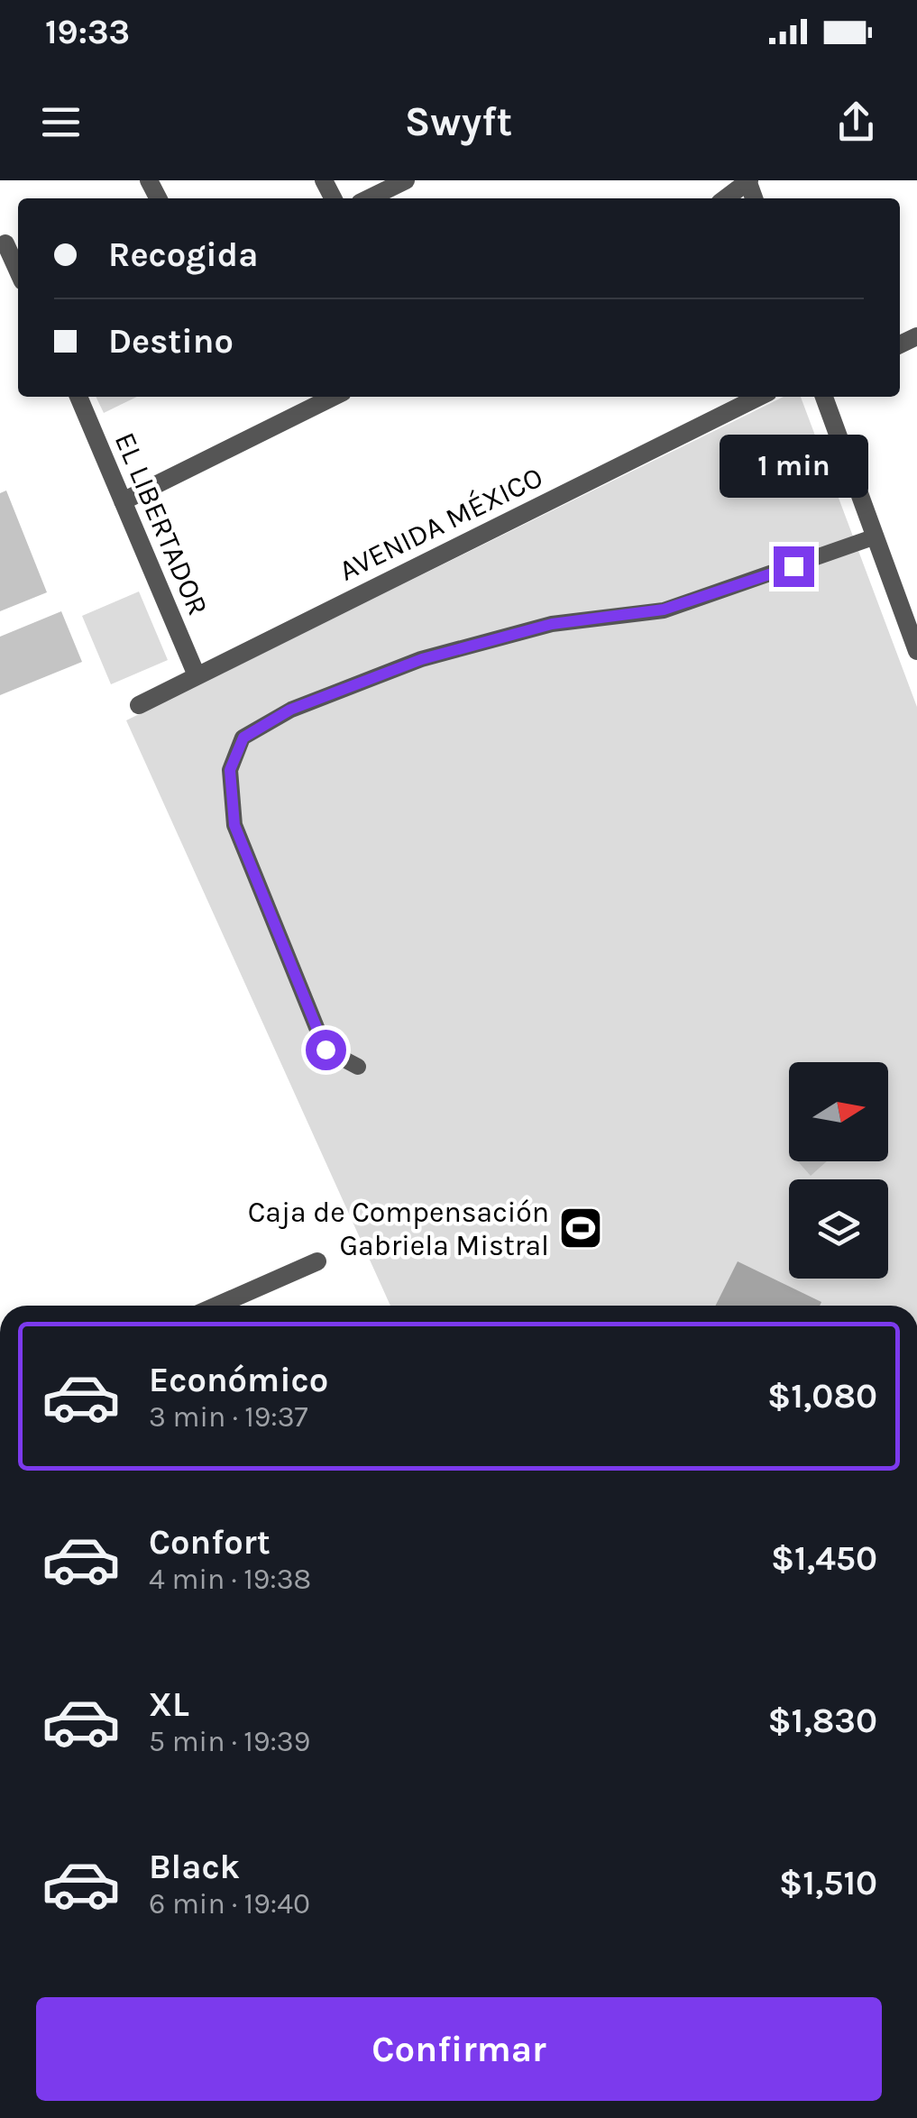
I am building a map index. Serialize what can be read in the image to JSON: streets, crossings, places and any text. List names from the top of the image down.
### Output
{
  "streets": {
    "street": ["EL LIBERTADOR", "AVENIDA MÉXICO"]
  },
  "crossings": [
    ["EL LIBERTADOR", "AVENIDA MÉXICO"]
  ],
  "places": {
    "sports": ["Caja de Compensación Gabriela Mistral"]
  },
  "north": "right",
  "page": {
    "status": "19:33",
    "header": "Swyft",
    "banner": ["Recogida", "Destino"],
    "bubble": "1 min",
    "list": [
      {
        "name": "Económico",
        "note": "3 min · 19:37",
        "value": "$1,080"
      },
      {
        "name": "Confort",
        "note": "4 min · 19:38",
        "value": "$1,450"
      },
      {
        "name": "XL",
        "note": "5 min · 19:39",
        "value": "$1,830"
      },
      {
        "name": "Black",
        "note": "6 min · 19:40",
        "value": "$1,510"
      }
    ],
    "buttons": "Confirmar"
  }
}
